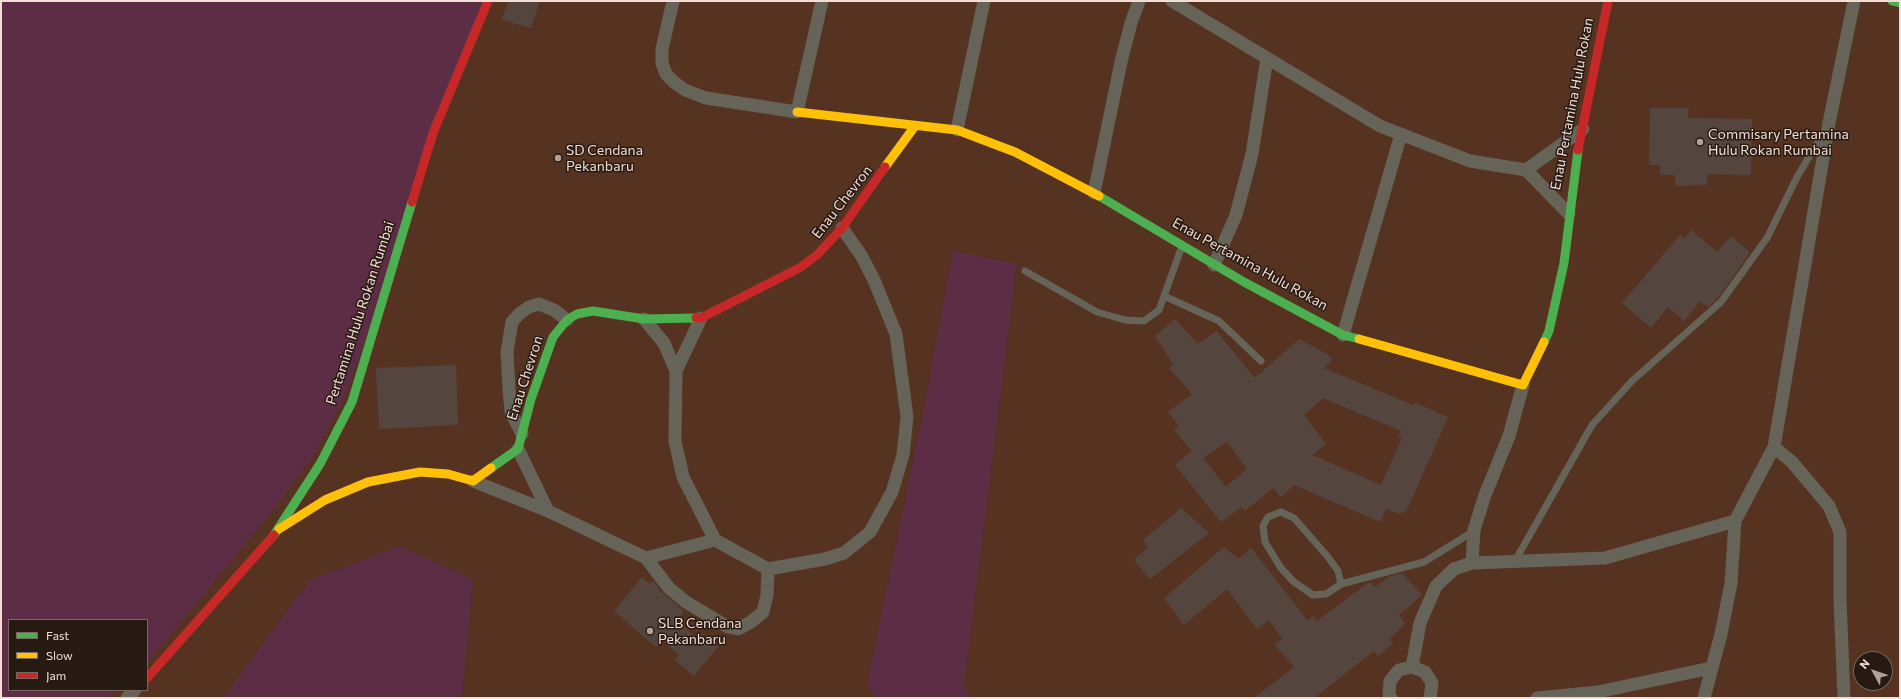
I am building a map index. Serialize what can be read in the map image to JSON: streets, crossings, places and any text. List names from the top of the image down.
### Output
{
  "streets": {
    "street": ["Enau Pertamina Hulu Rokan", "Enau Chevron", "Pertamina Hulu Rokan Rumbai"]
  },
  "crossings": [
    ["Enau Pertamina Hulu Rokan", "Enau Chevron"]
  ],
  "places": ["Commisary Pertamina Hulu Rokan Rumbai", "SD Cendana Pekanbaru", "SLB Cendana Pekanbaru"],
  "legend": ["Fast", "Slow", "Jam"],
  "north": "top left"
}
